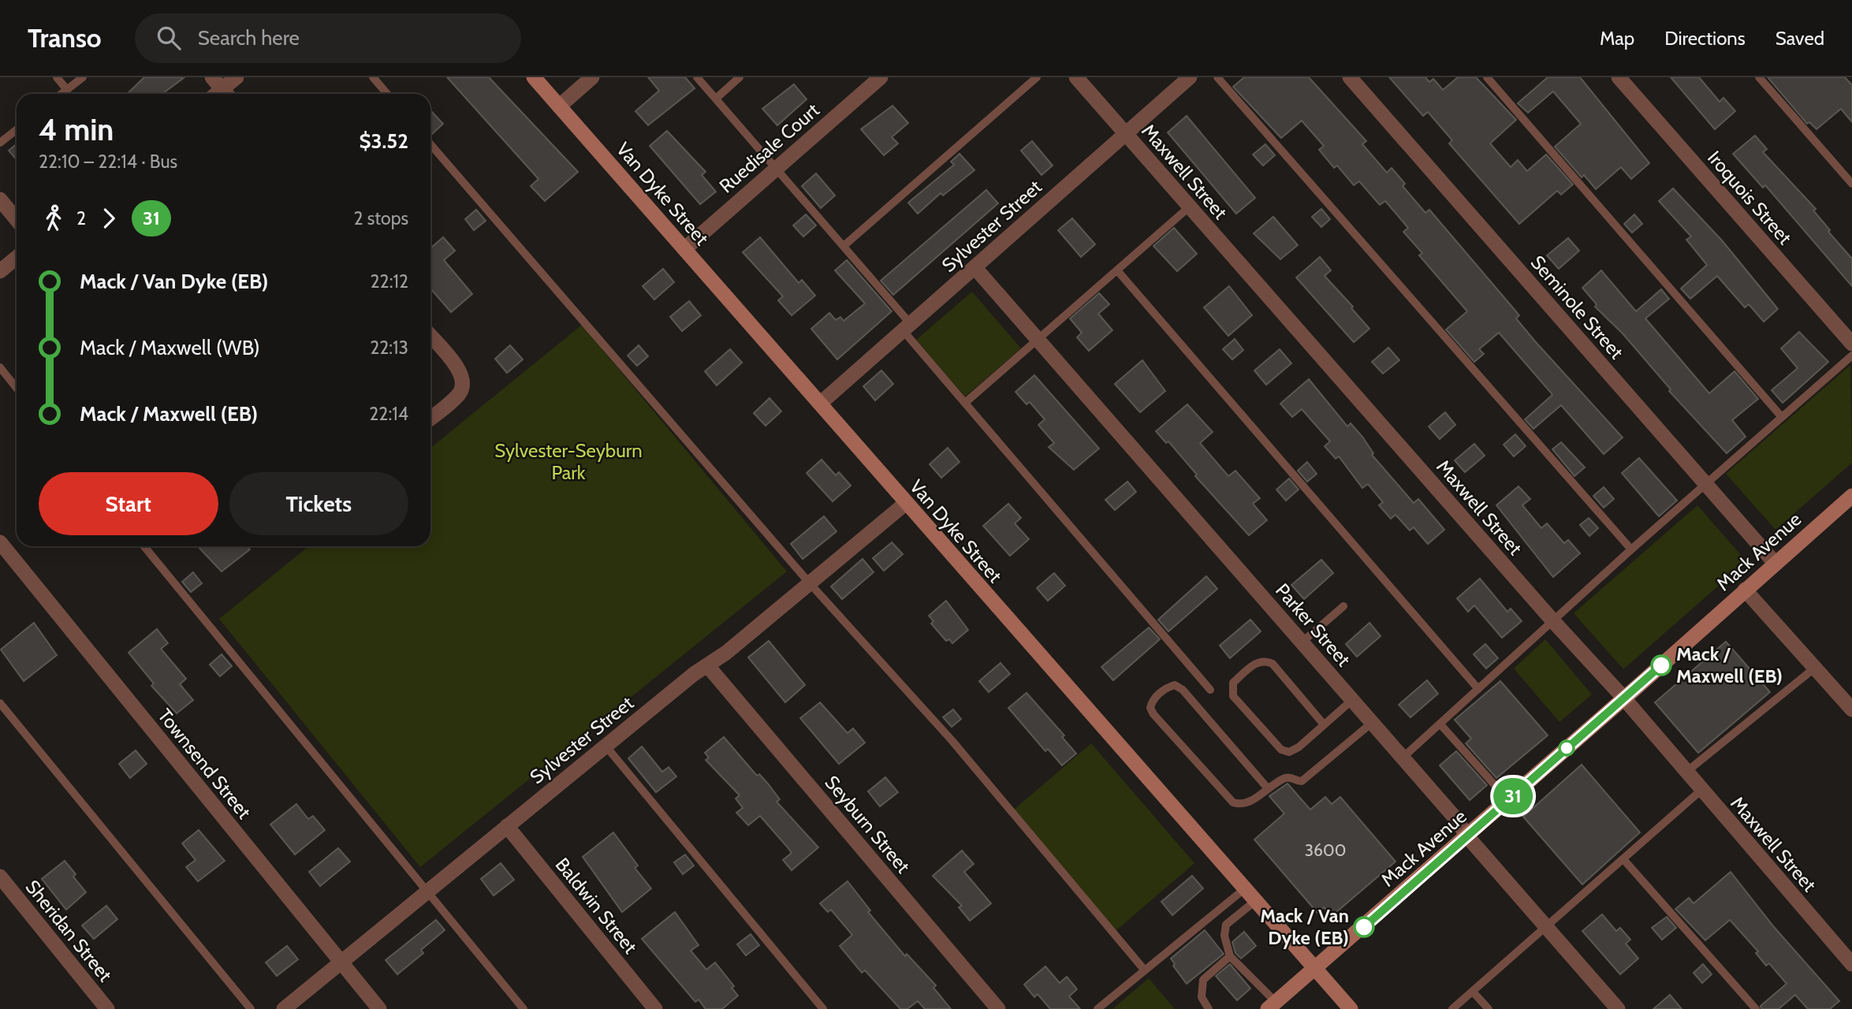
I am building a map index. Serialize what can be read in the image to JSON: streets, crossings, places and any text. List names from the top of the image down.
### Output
{
  "streets": {
    "main road": ["Van Dyke Street", "Mack Avenue"],
    "street": [
      "Ruedisale Court",
      "Maxwell Street",
      "Iroquois Street",
      "Sylvester Street",
      "Seminole Street",
      "Parker Street",
      "Townsend Street",
      "Seyburn Street",
      "Baldwin Street",
      "Sheridan Street"
    ]
  },
  "crossings": [
    ["Ruedisale Court", "Van Dyke Street"],
    ["Maxwell Street", "Sylvester Street"],
    ["Maxwell Street", "Mack Avenue"],
    ["Van Dyke Street", "Sylvester Street"],
    ["Van Dyke Street", "Mack Avenue"],
    ["Sylvester Street", "Parker Street"],
    ["Sylvester Street", "Townsend Street"],
    ["Sylvester Street", "Seyburn Street"],
    ["Sylvester Street", "Baldwin Street"],
    ["Seminole Street", "Mack Avenue"],
    ["Mack Avenue", "Parker Street"]
  ],
  "parks": ["Sylvester-Seyburn Park"],
  "places": ["Mack / Maxwell (EB)", "Mack / Van Dyke (EB)"],
  "lines": ["bus line 31"],
  "house_numbers": ["3600"],
  "page": {
    "header": "Transo",
    "search": "Search here",
    "nav": ["Map", "Directions", "Saved"],
    "on_map": "31",
    "heading": ["4 min", "22:10 – 22:14 · Bus", "$3.52"],
    "legs": ["2", "31", "2 stops"],
    "list": [
      {
        "name": "Mack / Van Dyke (EB)",
        "value": "22:12"
      },
      {
        "name": "Mack / Maxwell (WB)",
        "value": "22:13"
      },
      {
        "name": "Mack / Maxwell (EB)",
        "value": "22:14"
      }
    ],
    "buttons": ["Start", "Tickets"]
  }
}
